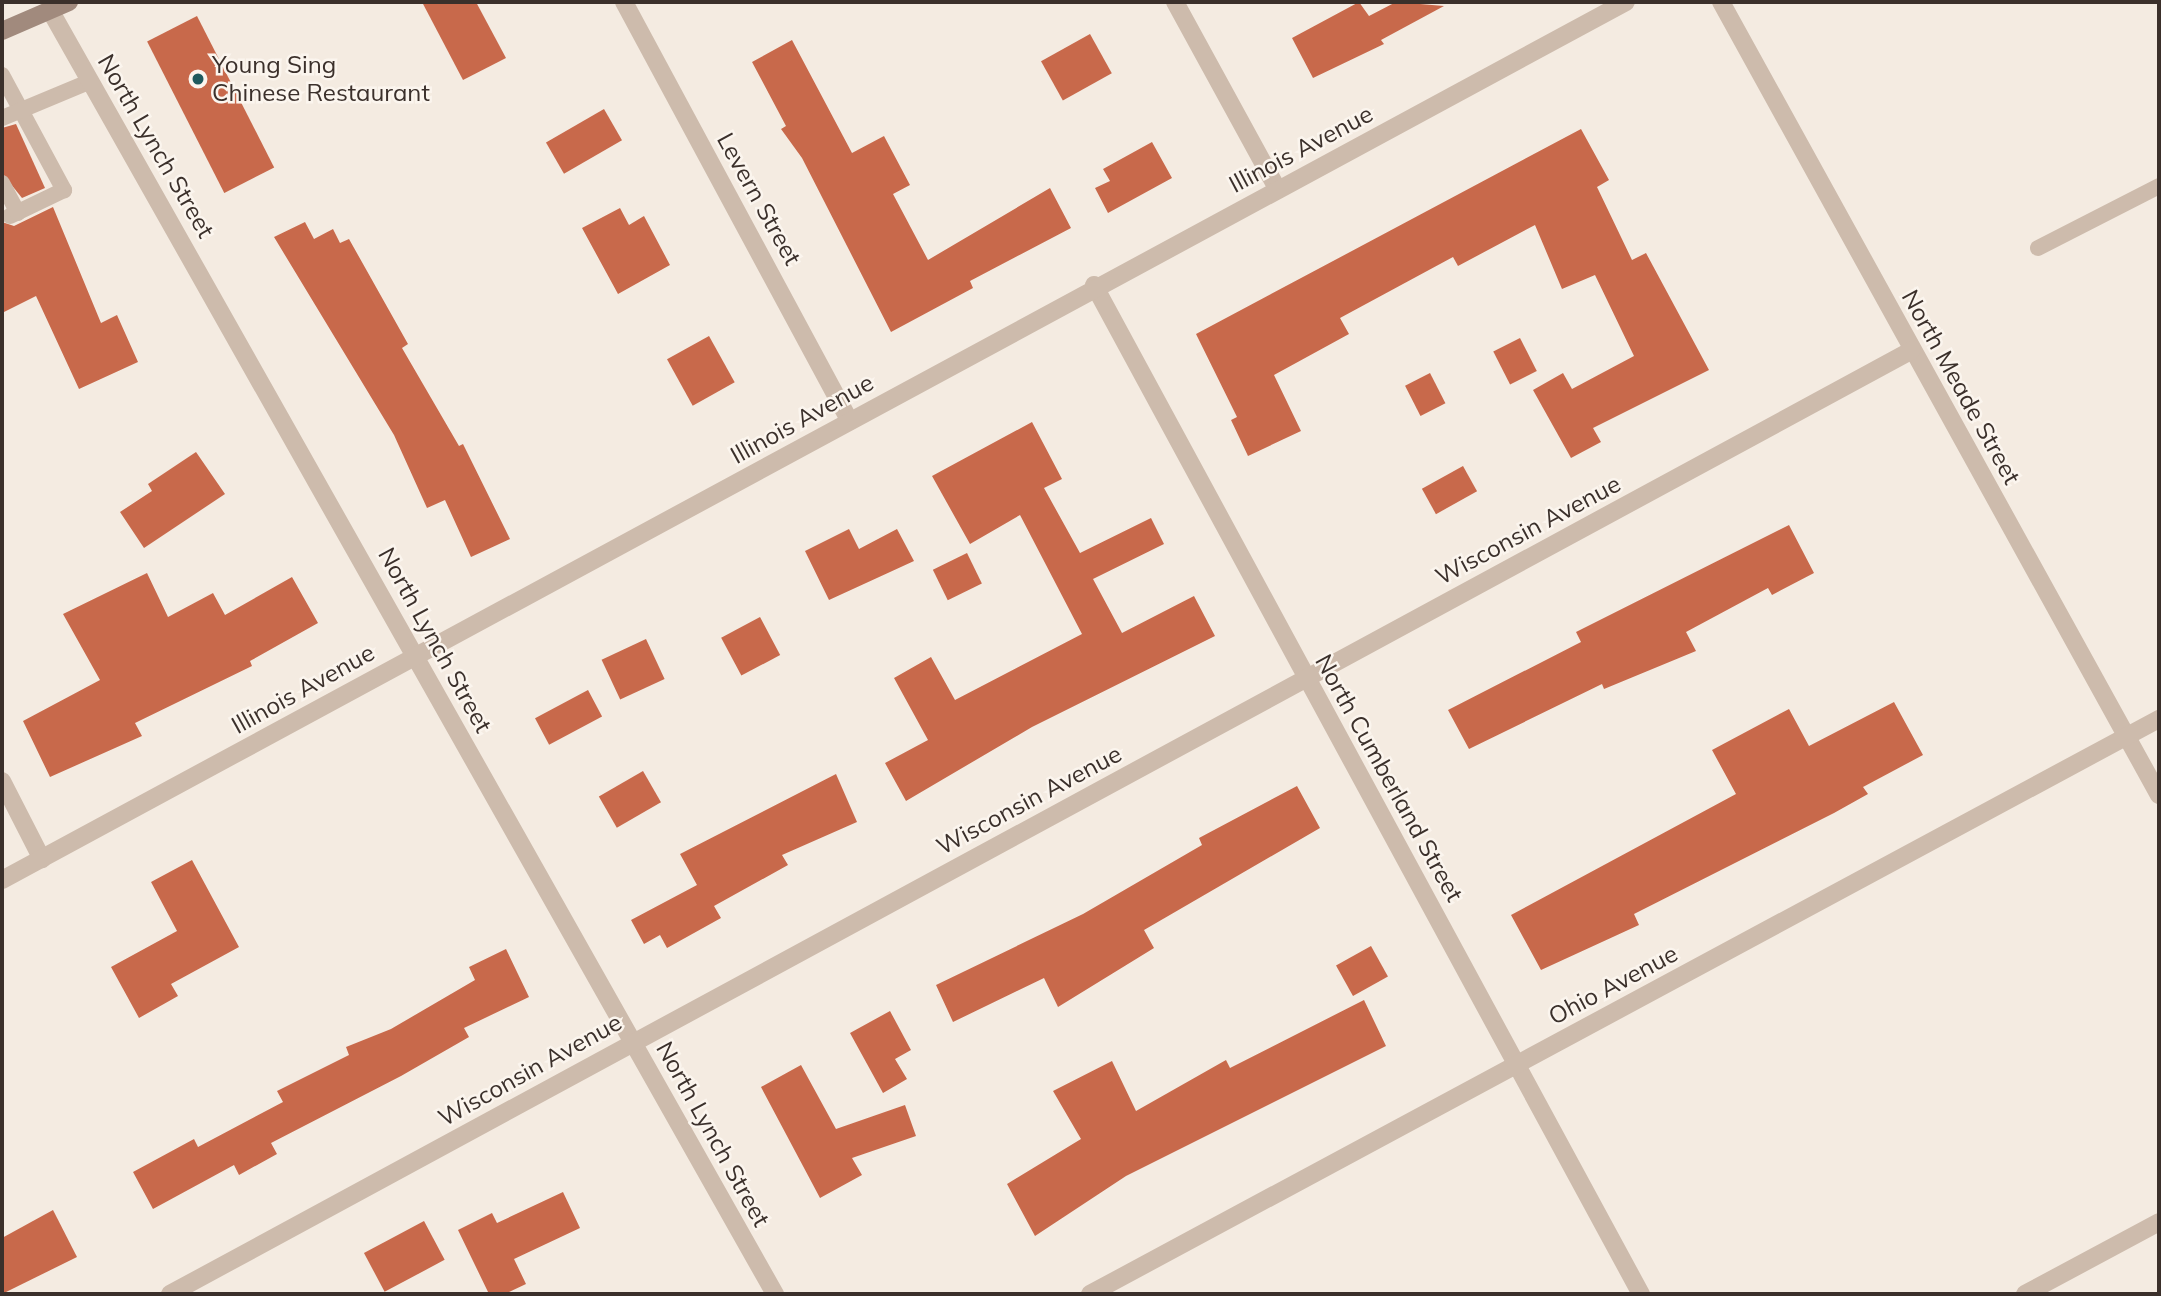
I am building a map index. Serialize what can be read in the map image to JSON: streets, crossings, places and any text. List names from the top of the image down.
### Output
{
  "streets": {
    "street": [
      "North Lynch Street",
      "Illinois Avenue",
      "Levern Street",
      "North Meade Street",
      "Wisconsin Avenue",
      "North Cumberland Street",
      "Ohio Avenue"
    ]
  },
  "crossings": [
    ["North Lynch Street", "Illinois Avenue"],
    ["North Lynch Street", "Wisconsin Avenue"],
    ["Illinois Avenue", "Levern Street"],
    ["Illinois Avenue", "North Cumberland Street"],
    ["North Meade Street", "Wisconsin Avenue"],
    ["North Meade Street", "Ohio Avenue"],
    ["Wisconsin Avenue", "North Cumberland Street"],
    ["North Cumberland Street", "Ohio Avenue"]
  ],
  "places": ["Young Sing Chinese Restaurant"]
}
